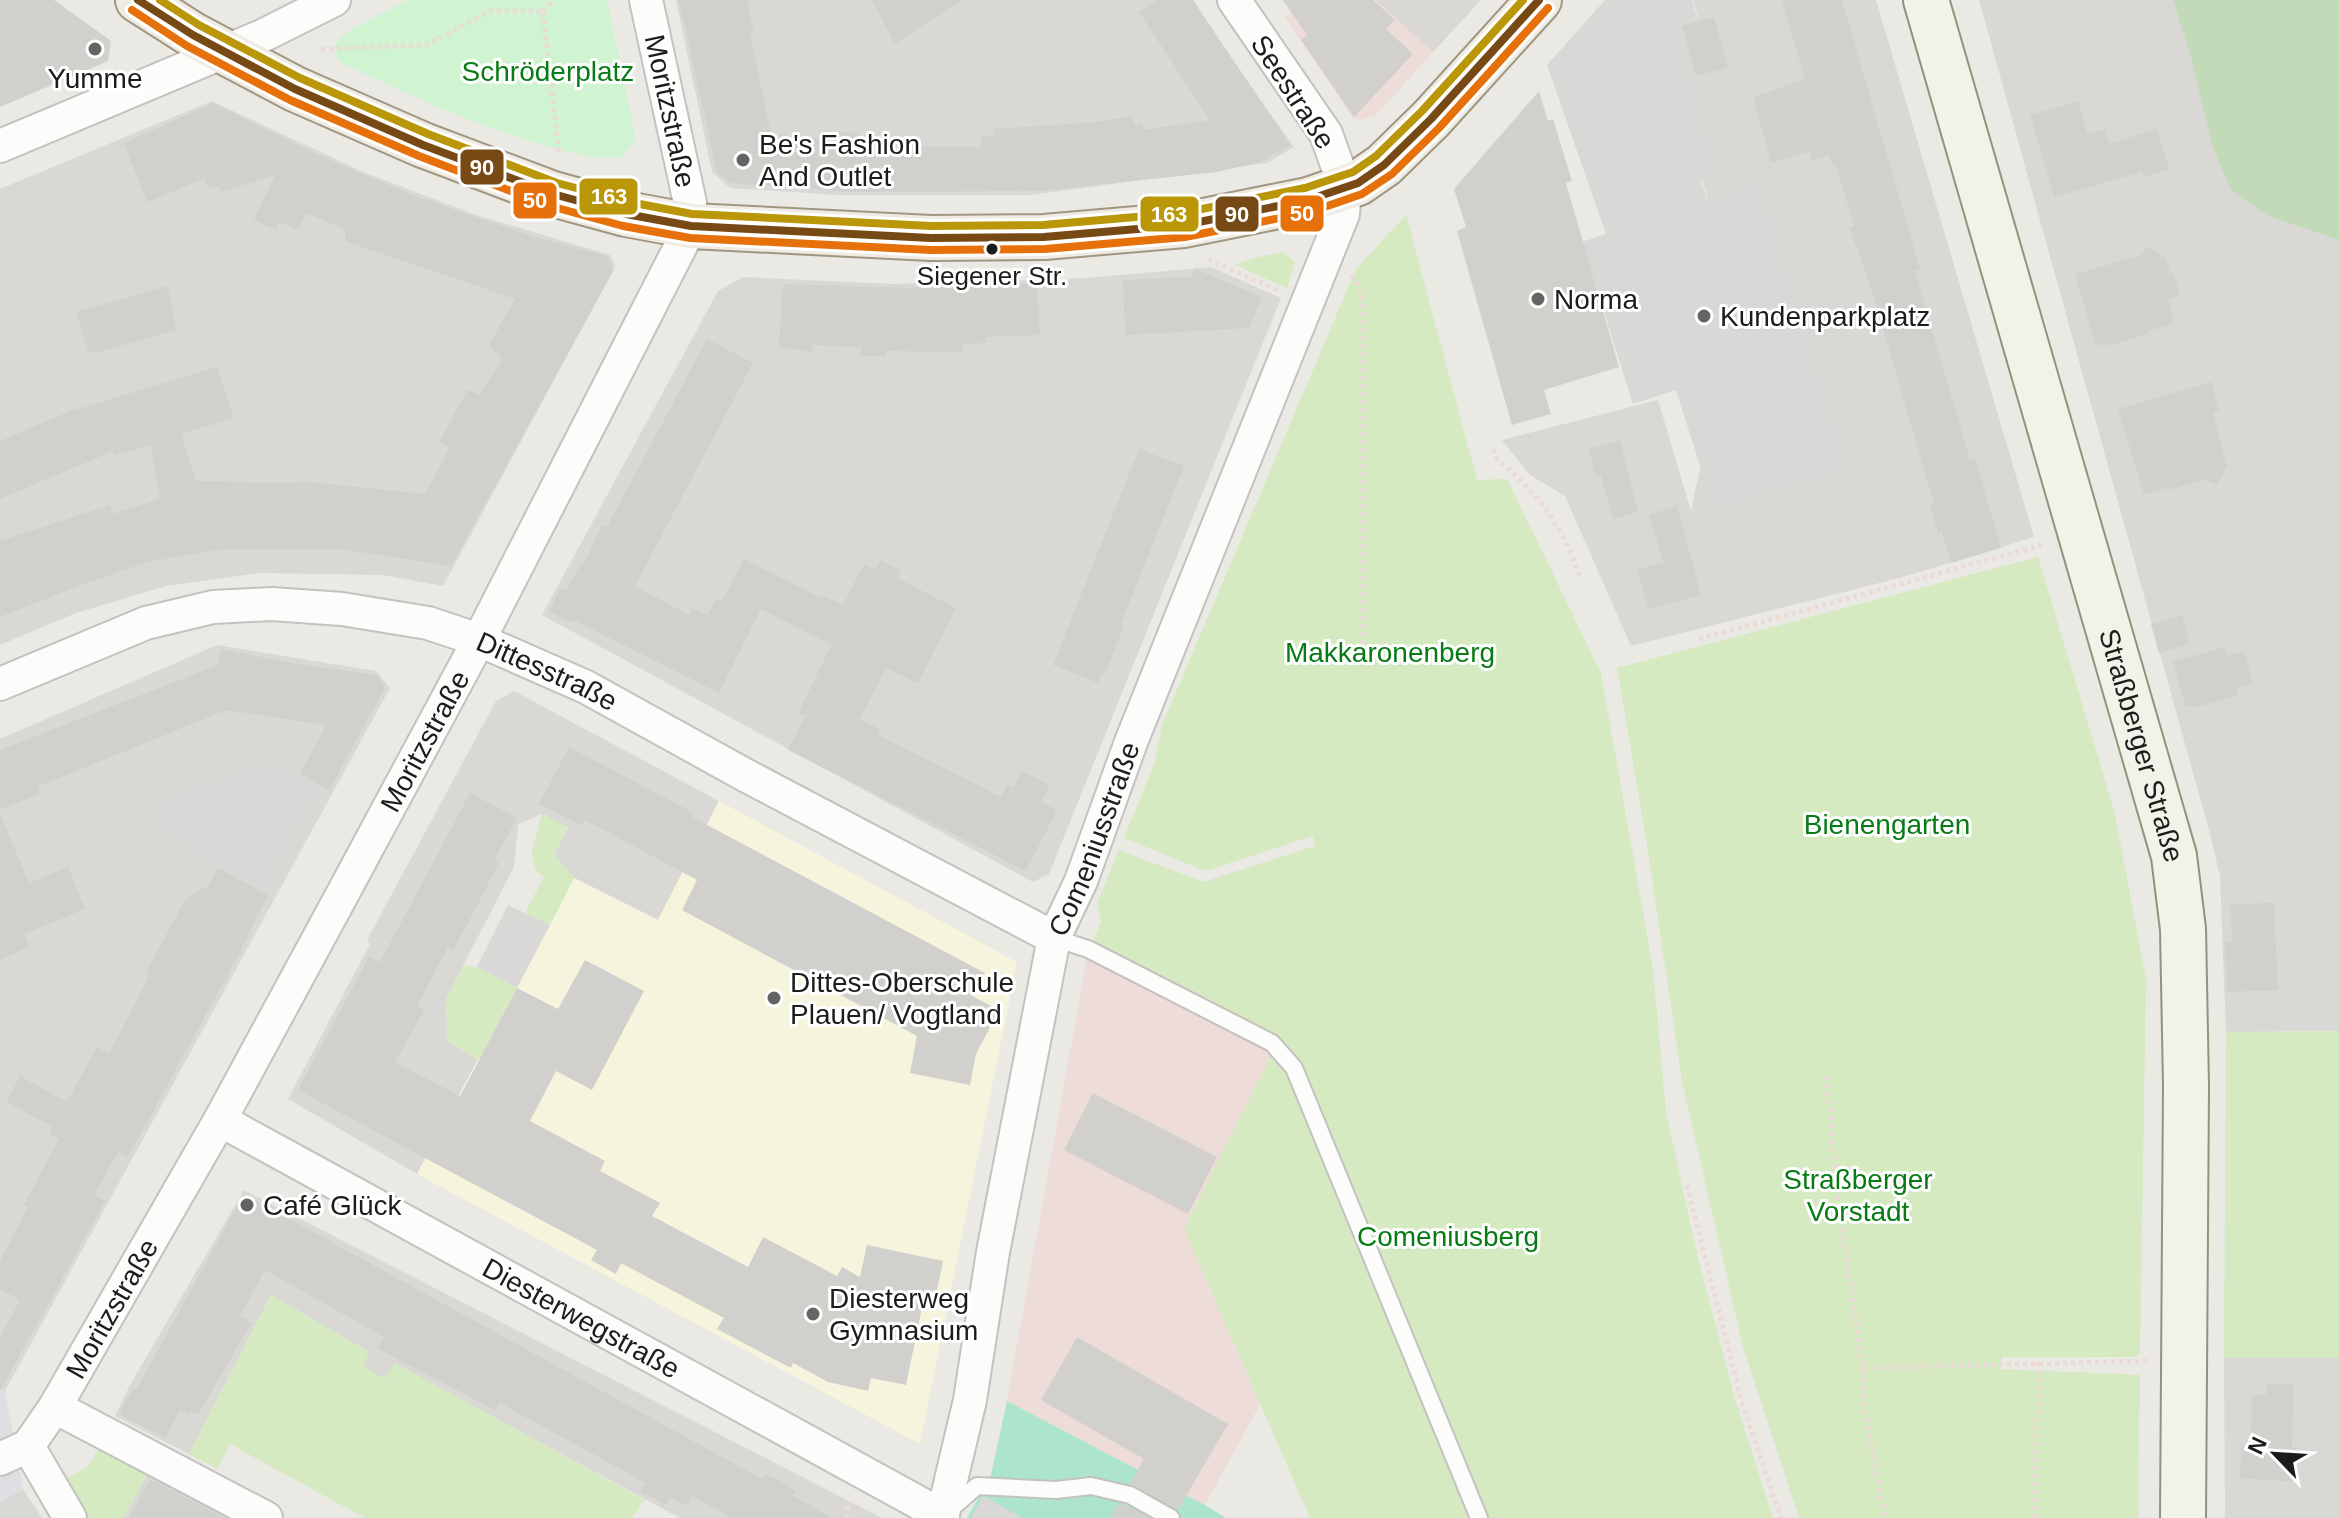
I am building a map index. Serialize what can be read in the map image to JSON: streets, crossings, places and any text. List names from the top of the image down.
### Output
{
  "streets": {
    "main road": ["Straßberger Straße"],
    "street": [
      "Seestraße",
      "Moritzstraße",
      "Dittesstraße",
      "Comeniusstraße",
      "Diesterwegstraße"
    ]
  },
  "crossings": [
    ["Seestraße", "Comeniusstraße"],
    ["Moritzstraße", "Dittesstraße"],
    ["Moritzstraße", "Diesterwegstraße"],
    ["Dittesstraße", "Comeniusstraße"],
    ["Comeniusstraße", "Diesterwegstraße"]
  ],
  "parks": [
    "Schröderplatz",
    "Makkaronenberg",
    "Bienengarten",
    "Straßberger Vorstadt",
    "Comeniusberg"
  ],
  "places": [
    "Yumme",
    "Be's Fashion And Outlet",
    "Siegener Str.",
    "Norma",
    "Kundenparkplatz",
    "Dittes-Oberschule Plauen/ Vogtland",
    "Café Glück",
    "Diesterweg Gymnasium"
  ],
  "lines": ["transit line 90", "transit line 163", "transit line 50"],
  "north": "top left"
}
